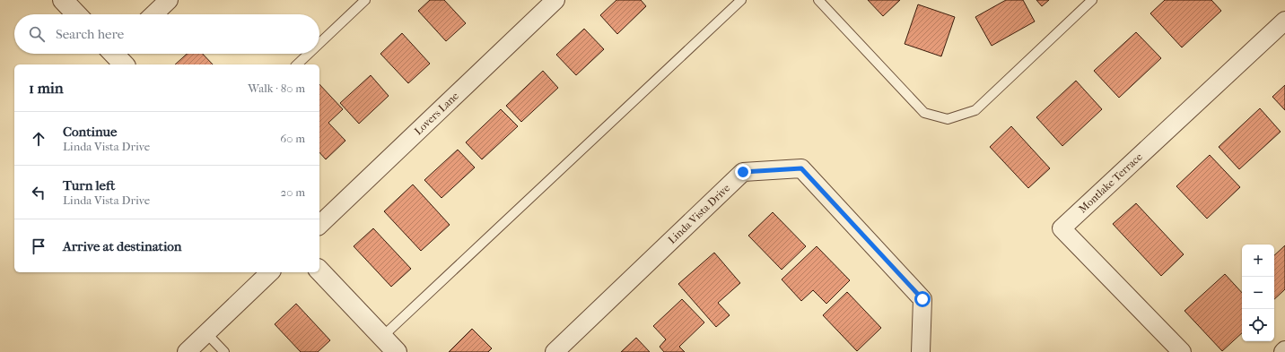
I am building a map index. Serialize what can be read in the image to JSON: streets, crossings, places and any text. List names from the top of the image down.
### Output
{
  "streets": {
    "street": ["Lovers Lane", "Montlake Terrace", "Linda Vista Drive"]
  },
  "page": {
    "search": "Search here",
    "heading": ["1 min", "Walk · 80 m"],
    "list": [
      ["Continue", "Linda Vista Drive", "60 m"],
      ["Turn left", "Linda Vista Drive", "20 m"],
      "Arrive at destination"
    ],
    "map_buttons": ["+", "−"]
  }
}
